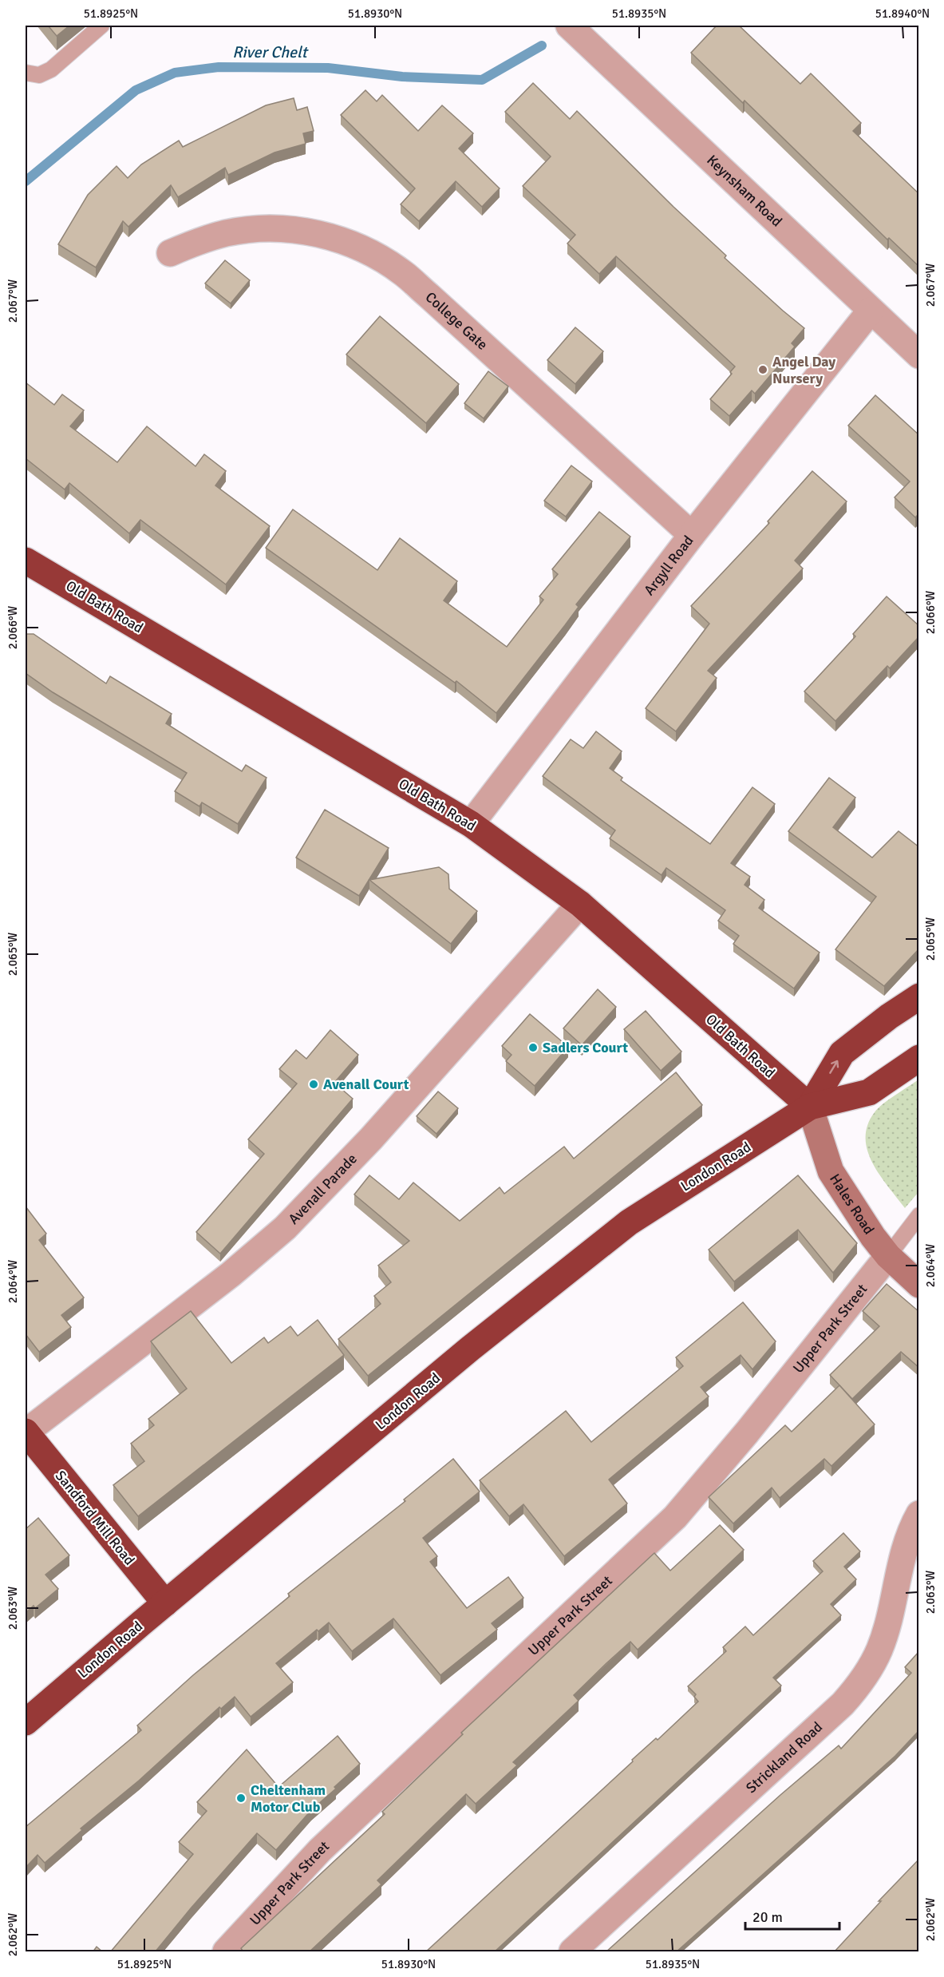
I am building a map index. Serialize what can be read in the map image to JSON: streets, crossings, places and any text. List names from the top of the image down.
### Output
{
  "streets": {
    "highway": ["Old Bath Road", "London Road", "Sandford Mill Road"],
    "main road": ["Hales Road"],
    "street": [
      "Keynsham Road",
      "College Gate",
      "Argyll Road",
      "Avenall Parade",
      "Upper Park Street",
      "Strickland Road"
    ]
  },
  "crossings": [
    ["Keynsham Road", "Argyll Road"],
    ["College Gate", "Argyll Road"],
    ["Argyll Road", "Old Bath Road"],
    ["Old Bath Road", "London Road"],
    ["Old Bath Road", "Avenall Parade"],
    ["Old Bath Road", "Hales Road"],
    ["London Road", "Hales Road"],
    ["London Road", "Sandford Mill Road"],
    ["Avenall Parade", "Sandford Mill Road"],
    ["Hales Road", "Upper Park Street"]
  ],
  "water": ["River Chelt"],
  "places": [
    "Angel Day Nursery",
    "Sadlers Court",
    "Avenall Court",
    "Cheltenham Motor Club"
  ],
  "scale_bar": "20 m",
  "coordinates": [
    "51.8925°N",
    "51.8930°N",
    "51.8935°N",
    "51.8940°N",
    "2.067°W",
    "2.066°W",
    "2.065°W",
    "2.064°W",
    "2.063°W",
    "2.062°W"
  ]
}
